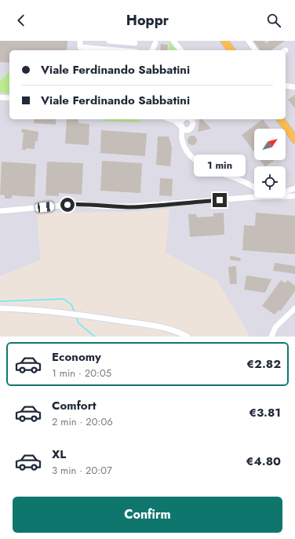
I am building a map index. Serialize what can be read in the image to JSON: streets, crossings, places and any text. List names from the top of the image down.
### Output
{
  "north": "top right",
  "page": {
    "header": "Hoppr",
    "banner": ["Viale Ferdinando Sabbatini", "Viale Ferdinando Sabbatini"],
    "bubble": "1 min",
    "list": [
      {
        "name": "Economy",
        "note": "1 min · 20:05",
        "value": "€2.82"
      },
      {
        "name": "Comfort",
        "note": "2 min · 20:06",
        "value": "€3.81"
      },
      {
        "name": "XL",
        "note": "3 min · 20:07",
        "value": "€4.80"
      }
    ],
    "buttons": "Confirm"
  }
}
